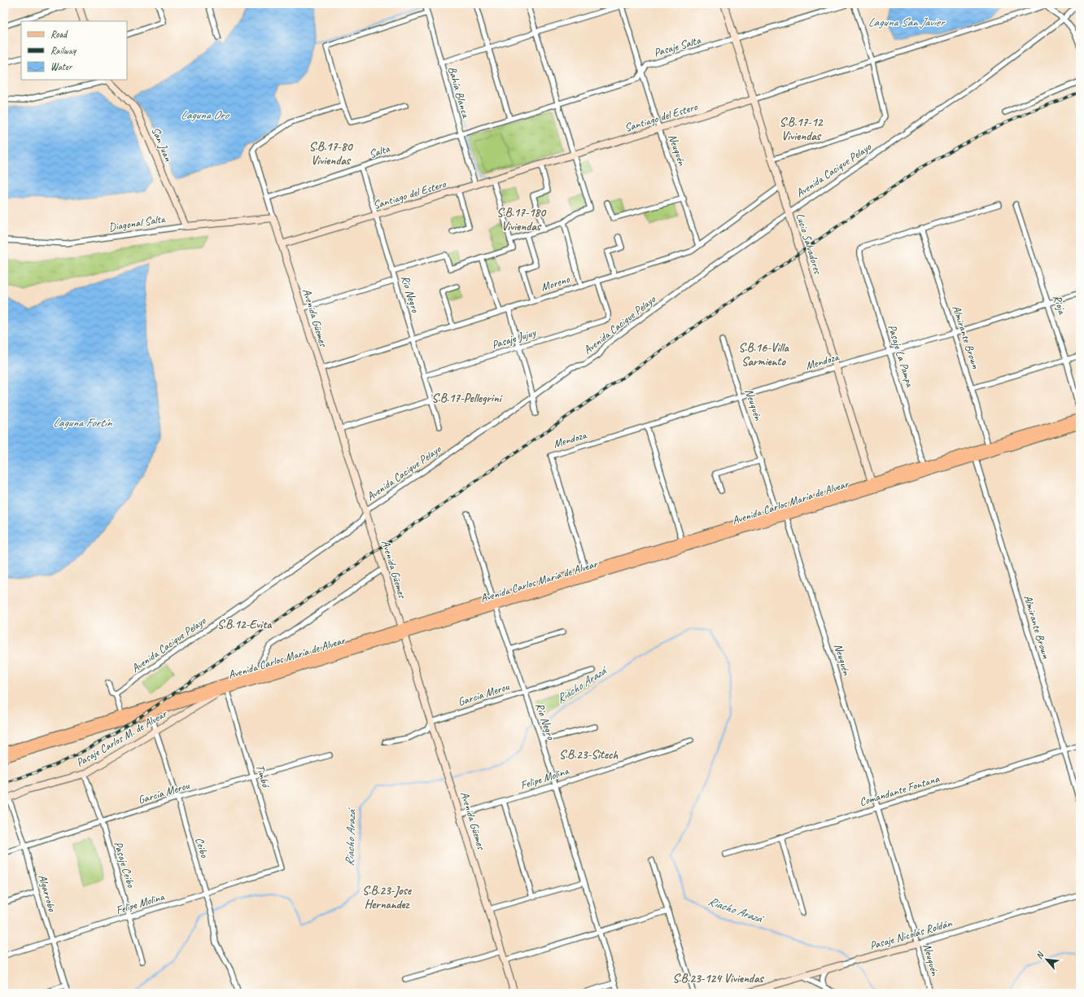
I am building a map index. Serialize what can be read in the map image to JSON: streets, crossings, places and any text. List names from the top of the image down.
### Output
{
  "streets": {
    "main road": ["Avenida Carlos María de Alvear"],
    "street": [
      "Pasaje Salta",
      "Bahía Blanca",
      "Santiago del Estero",
      "San Juan",
      "Neuquén",
      "Salta",
      "Avenida Cacique Pelayo",
      "Diagonal Salta",
      "Lucio Salvadores",
      "Moreno",
      "Río Negro",
      "Rioja",
      "Avenida Güemes",
      "Almirante Brown",
      "Pasaje Jujuy",
      "Pasaje La Pampa",
      "Mendoza",
      "García Merou",
      "Pasaje Carlos M. de Alvear",
      "Timbó",
      "Felipe Molina",
      "Comandante Fontana",
      "Ceibo",
      "Pasaje Ceibo",
      "Algarrobo",
      "Pasaje Nicolás Roldán"
    ]
  },
  "crossings": [
    ["Pasaje Salta", "Bahía Blanca"],
    ["Pasaje Salta", "Neuquén"],
    ["Pasaje Salta", "Salta"],
    ["Pasaje Salta", "Lucio Salvadores"],
    ["Bahía Blanca", "Santiago del Estero"],
    ["Bahía Blanca", "Salta"],
    ["Santiago del Estero", "Neuquén"],
    ["Santiago del Estero", "Lucio Salvadores"],
    ["Santiago del Estero", "Río Negro"],
    ["Santiago del Estero", "Avenida Güemes"],
    ["San Juan", "Diagonal Salta"],
    ["Neuquén", "Moreno"],
    ["Neuquén", "Mendoza"],
    ["Neuquén", "Avenida Carlos María de Alvear"],
    ["Neuquén", "Comandante Fontana"],
    ["Neuquén", "Pasaje Nicolás Roldán"],
    ["Salta", "Río Negro"],
    ["Salta", "Avenida Güemes"],
    ["Avenida Cacique Pelayo", "Lucio Salvadores"],
    ["Avenida Cacique Pelayo", "Avenida Güemes"],
    ["Diagonal Salta", "Avenida Güemes"],
    ["Lucio Salvadores", "Moreno"],
    ["Lucio Salvadores", "Mendoza"],
    ["Lucio Salvadores", "Avenida Carlos María de Alvear"],
    ["Moreno", "Río Negro"],
    ["Moreno", "Avenida Güemes"],
    ["Moreno", "Pasaje Jujuy"],
    ["Río Negro", "Pasaje Jujuy"],
    ["Río Negro", "Avenida Carlos María de Alvear"],
    ["Río Negro", "García Merou"],
    ["Río Negro", "Felipe Molina"],
    ["Rioja", "Mendoza"],
    ["Avenida Güemes", "Avenida Carlos María de Alvear"],
    ["Avenida Güemes", "García Merou"],
    ["Avenida Güemes", "Felipe Molina"],
    ["Almirante Brown", "Pasaje La Pampa"],
    ["Almirante Brown", "Mendoza"],
    ["Almirante Brown", "Avenida Carlos María de Alvear"],
    ["Almirante Brown", "Comandante Fontana"],
    ["Pasaje La Pampa", "Mendoza"],
    ["Pasaje La Pampa", "Avenida Carlos María de Alvear"],
    ["Mendoza", "Avenida Carlos María de Alvear"],
    ["Avenida Carlos María de Alvear", "Pasaje Carlos M. de Alvear"],
    ["Avenida Carlos María de Alvear", "Timbó"],
    ["Avenida Carlos María de Alvear", "Ceibo"],
    ["García Merou", "Timbó"],
    ["García Merou", "Ceibo"],
    ["García Merou", "Pasaje Ceibo"],
    ["García Merou", "Algarrobo"],
    ["Pasaje Carlos M. de Alvear", "Timbó"],
    ["Pasaje Carlos M. de Alvear", "Ceibo"],
    ["Pasaje Carlos M. de Alvear", "Pasaje Ceibo"],
    ["Pasaje Carlos M. de Alvear", "Algarrobo"],
    ["Timbó", "Felipe Molina"],
    ["Felipe Molina", "Ceibo"],
    ["Felipe Molina", "Pasaje Ceibo"],
    ["Felipe Molina", "Algarrobo"]
  ],
  "districts": [
    "S.B.17-12 Viviendas",
    "S.B.17-80 Viviendas",
    "S.B.17-180 Viviendas",
    "S.B.16-Villa Sarmiento",
    "S.B.17-Pellegrini",
    "S.B.12-Evita",
    "S.B.23-Sitech",
    "S.B.23-Jose Hernandez",
    "S.B.23-124 Viviendas"
  ],
  "water": [
    "Laguna San Javier",
    "Laguna Oro",
    "Laguna Fortín",
    "Riacho Arazá"
  ],
  "legend": ["Road", "Railway", "Water"],
  "north": "top left"
}
